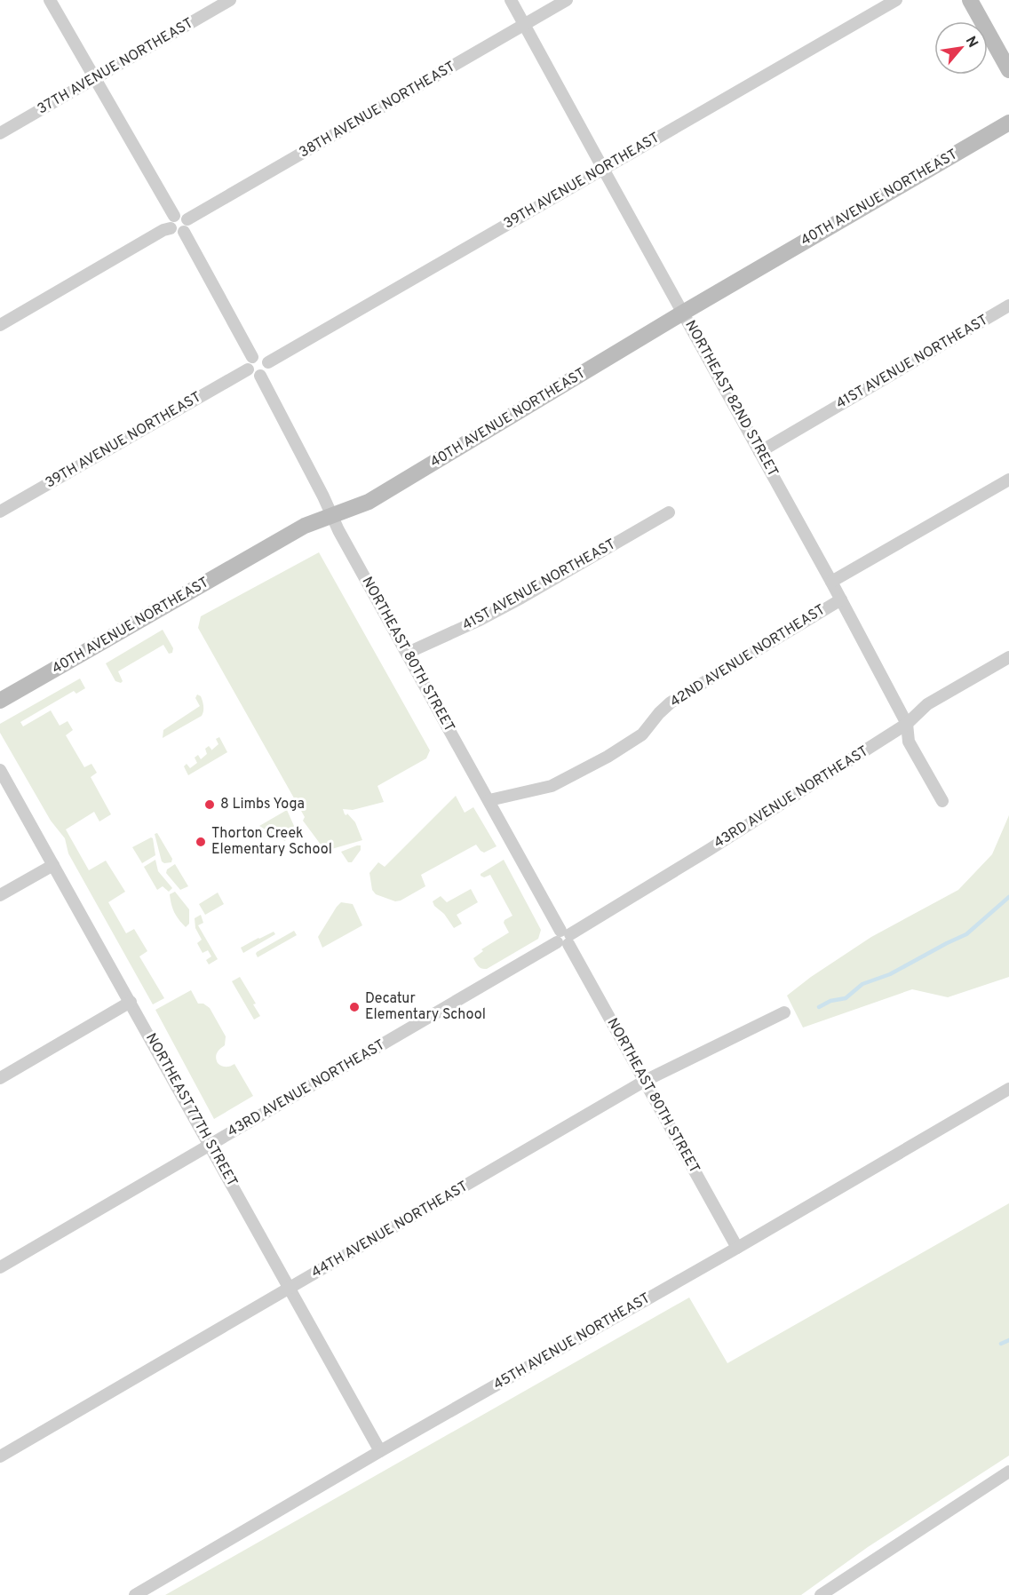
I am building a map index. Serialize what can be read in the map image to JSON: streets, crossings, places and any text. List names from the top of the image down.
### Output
{
  "streets": {
    "street": [
      "37TH AVENUE NORTHEAST",
      "38TH AVENUE NORTHEAST",
      "39TH AVENUE NORTHEAST",
      "40TH AVENUE NORTHEAST",
      "41ST AVENUE NORTHEAST",
      "NORTHEAST 82ND STREET",
      "NORTHEAST 80TH STREET",
      "42ND AVENUE NORTHEAST",
      "43RD AVENUE NORTHEAST",
      "NORTHEAST 77TH STREET",
      "44TH AVENUE NORTHEAST",
      "45TH AVENUE NORTHEAST"
    ]
  },
  "crossings": [
    ["38TH AVENUE NORTHEAST", "NORTHEAST 82ND STREET"],
    ["39TH AVENUE NORTHEAST", "NORTHEAST 82ND STREET"],
    ["39TH AVENUE NORTHEAST", "NORTHEAST 80TH STREET"],
    ["40TH AVENUE NORTHEAST", "NORTHEAST 82ND STREET"],
    ["40TH AVENUE NORTHEAST", "NORTHEAST 80TH STREET"],
    ["41ST AVENUE NORTHEAST", "NORTHEAST 82ND STREET"],
    ["41ST AVENUE NORTHEAST", "NORTHEAST 80TH STREET"],
    ["NORTHEAST 82ND STREET", "42ND AVENUE NORTHEAST"],
    ["NORTHEAST 82ND STREET", "43RD AVENUE NORTHEAST"],
    ["NORTHEAST 80TH STREET", "42ND AVENUE NORTHEAST"],
    ["NORTHEAST 80TH STREET", "43RD AVENUE NORTHEAST"],
    ["NORTHEAST 80TH STREET", "44TH AVENUE NORTHEAST"],
    ["NORTHEAST 80TH STREET", "45TH AVENUE NORTHEAST"],
    ["43RD AVENUE NORTHEAST", "NORTHEAST 77TH STREET"],
    ["NORTHEAST 77TH STREET", "44TH AVENUE NORTHEAST"],
    ["NORTHEAST 77TH STREET", "45TH AVENUE NORTHEAST"]
  ],
  "places": ["8 Limbs Yoga", "Thorton Creek Elementary School", "Decatur Elementary School"],
  "north": "top right"
}
